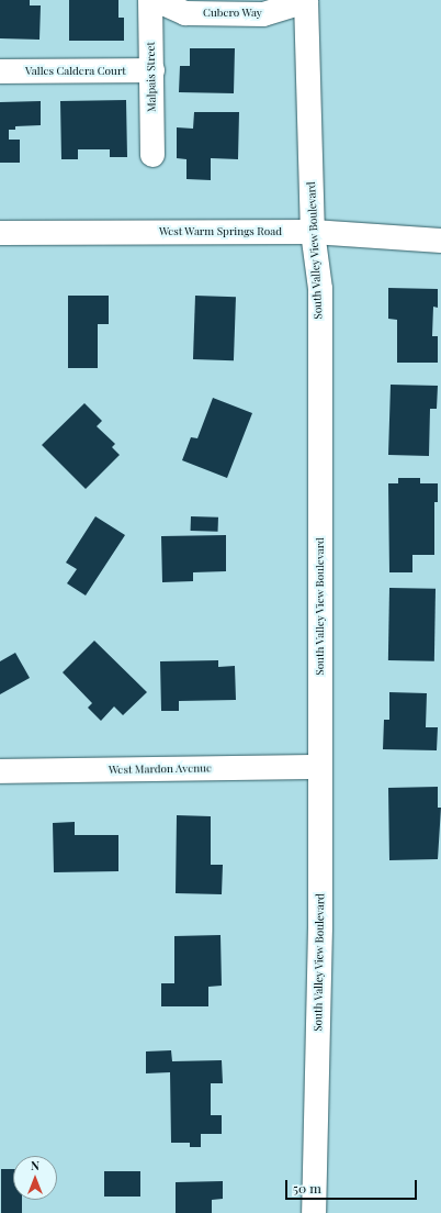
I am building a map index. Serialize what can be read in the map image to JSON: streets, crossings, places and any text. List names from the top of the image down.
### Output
{
  "streets": {
    "main road": [
      "Cubero Way",
      "Valles Caldera Court",
      "Malpais Street",
      "West Warm Springs Road",
      "South Valley View Boulevard",
      "West Mardon Avenue"
    ]
  },
  "crossings": [
    ["Cubero Way", "South Valley View Boulevard"],
    ["Valles Caldera Court", "Malpais Street"],
    ["West Warm Springs Road", "South Valley View Boulevard"],
    ["South Valley View Boulevard", "West Mardon Avenue"]
  ],
  "scale_bar": "50 m",
  "north": "top"
}
